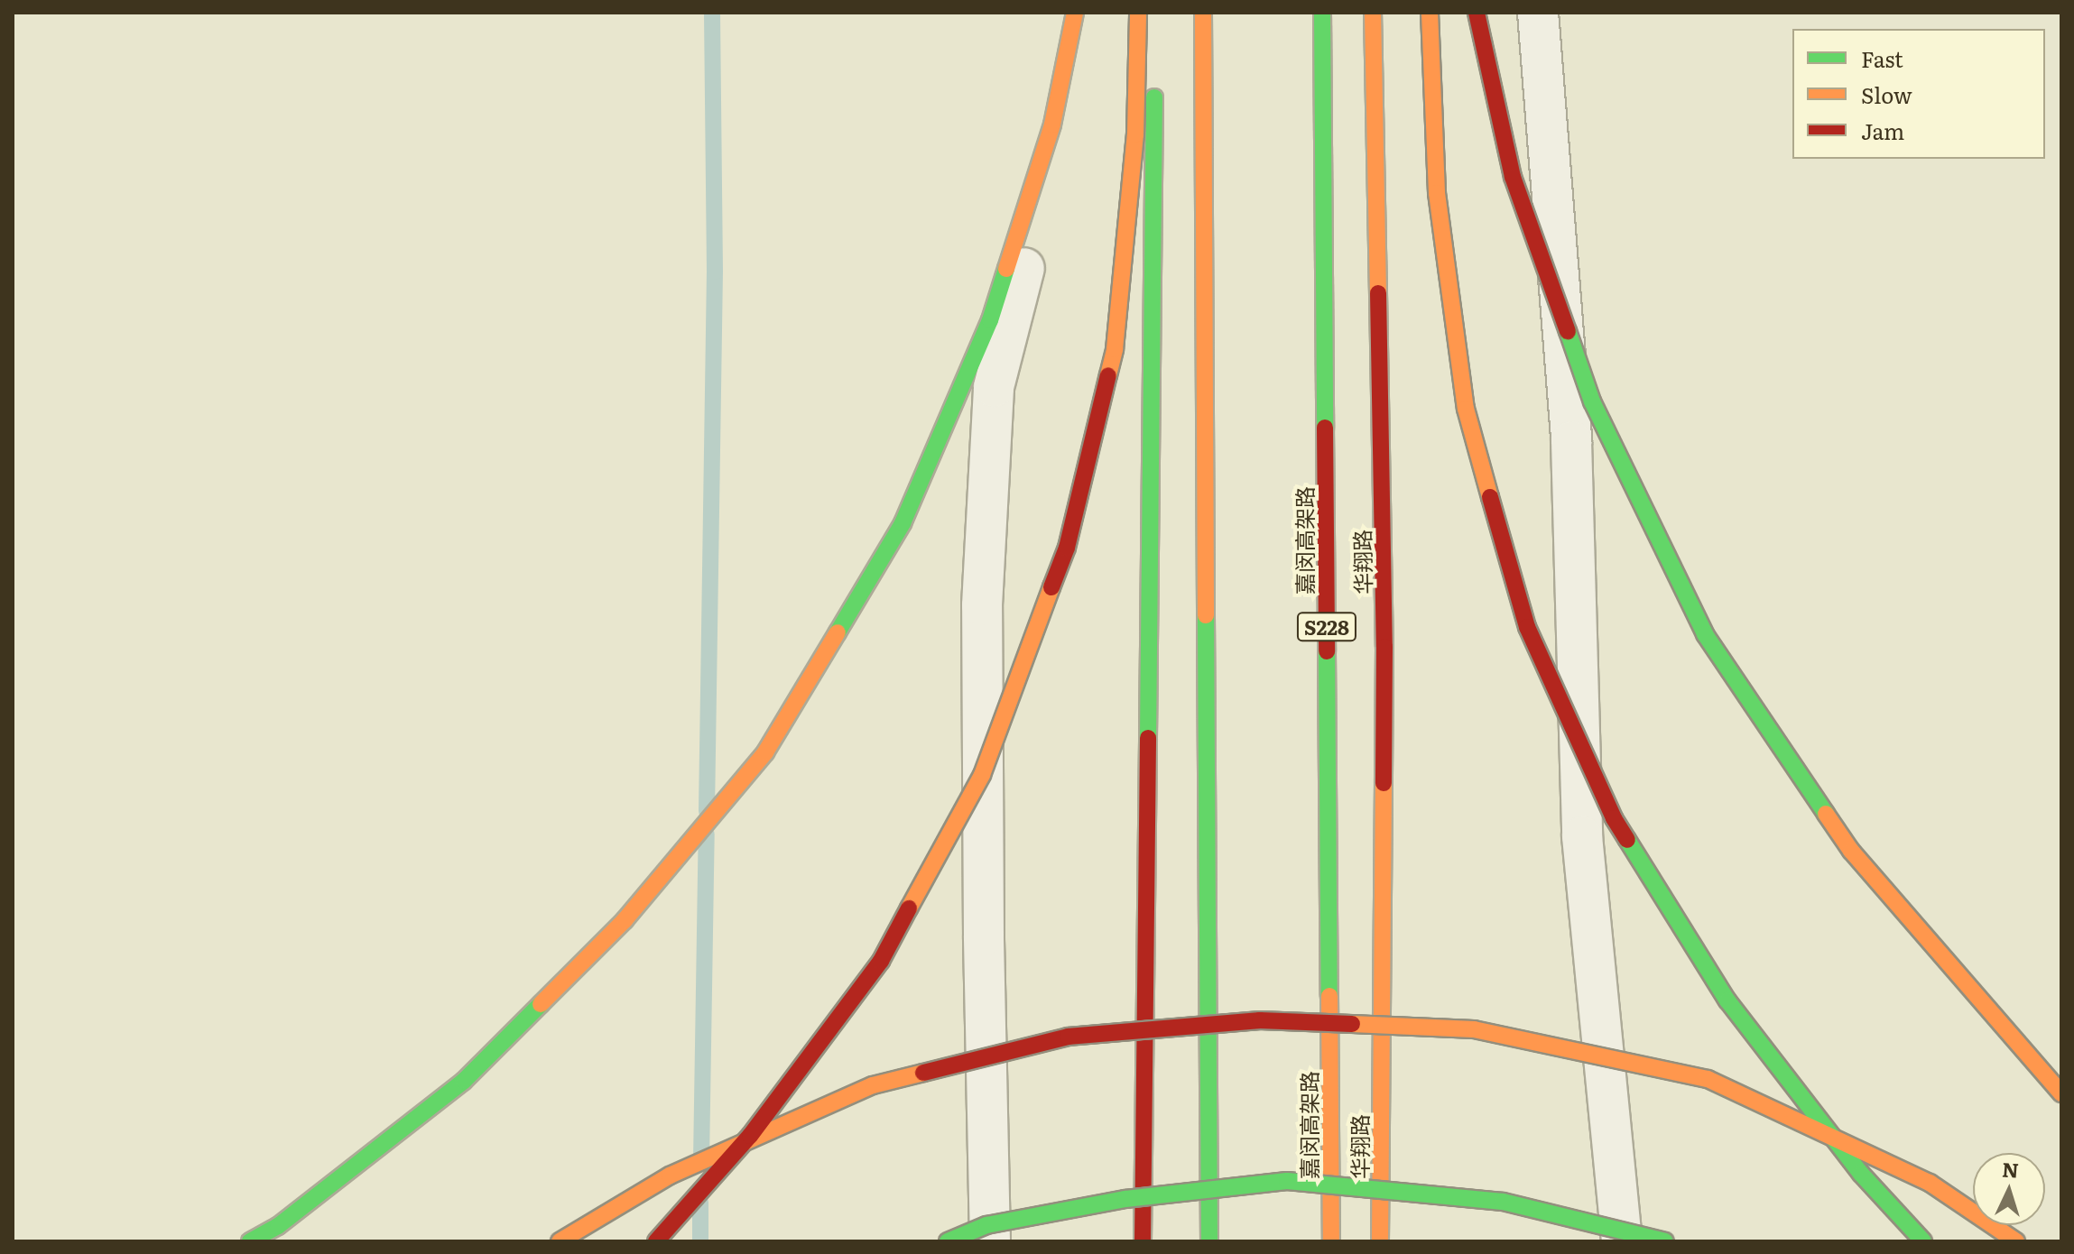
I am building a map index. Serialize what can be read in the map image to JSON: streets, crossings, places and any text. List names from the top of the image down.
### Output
{
  "streets": {
    "main road": ["嘉闵高架路", "华翔路", "S228"]
  },
  "legend": ["Fast", "Slow", "Jam"],
  "north": "top"
}
